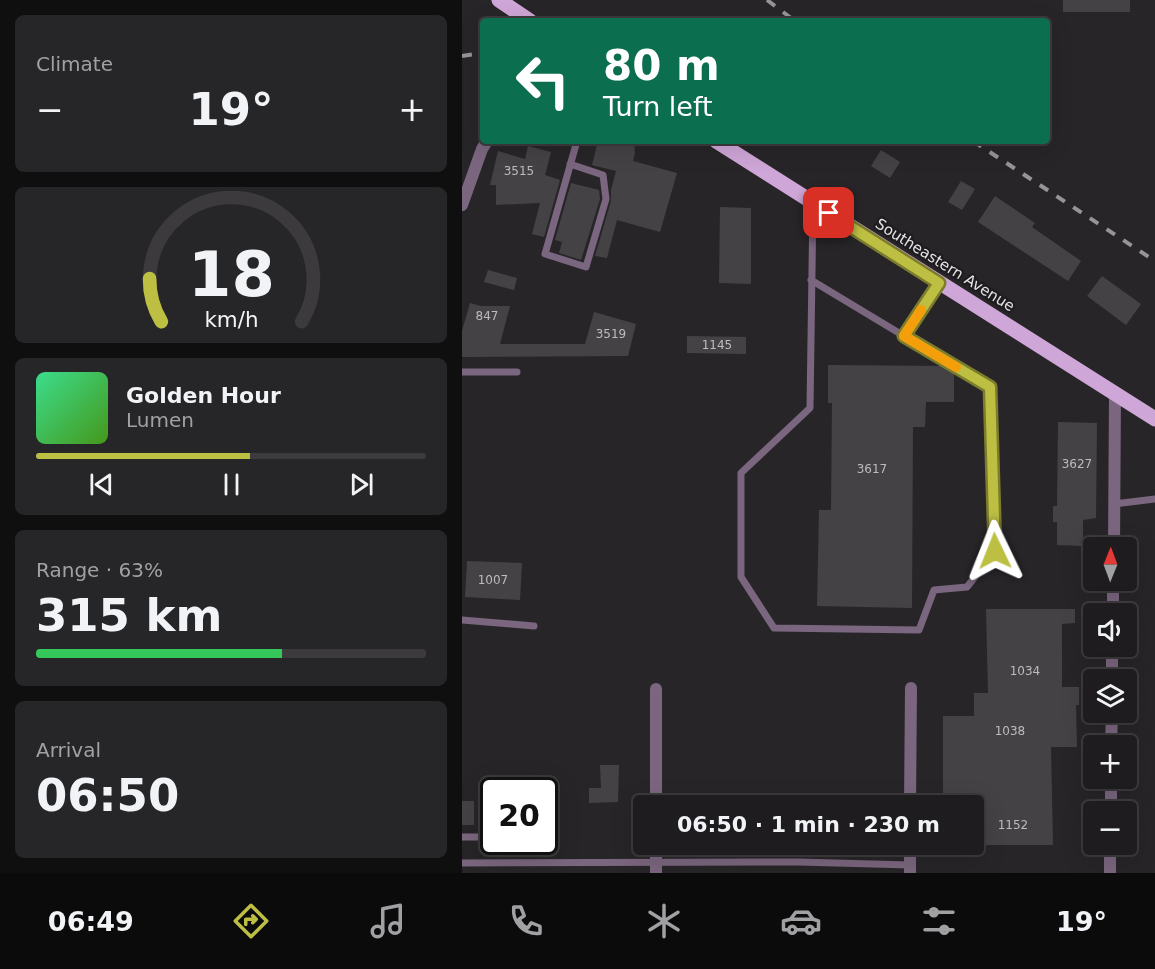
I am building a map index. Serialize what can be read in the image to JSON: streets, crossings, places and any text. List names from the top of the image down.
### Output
{
  "streets": {
    "main road": ["Southeastern Avenue"]
  },
  "house_numbers": [
    "3515",
    "847",
    "3519",
    "1145",
    "3627",
    "3617",
    "1007",
    "1034",
    "1038",
    "1152"
  ],
  "north": "top",
  "page": {
    "tile": [
      "Climate",
      ["Range · 63%", "315 km"],
      ["Arrival", "06:50"]
    ],
    "turn": ["80 m", "Turn left"],
    "heat": ["−", "19°", "+"],
    "song": ["Golden Hour", "Lumen"],
    "map_buttons": ["+", "−"],
    "limit": "20",
    "trip": "06:50 · 1 min · 230 m",
    "tabs": ["06:49", "19°"],
    "gauge": ["18", "km/h"]
  }
}
